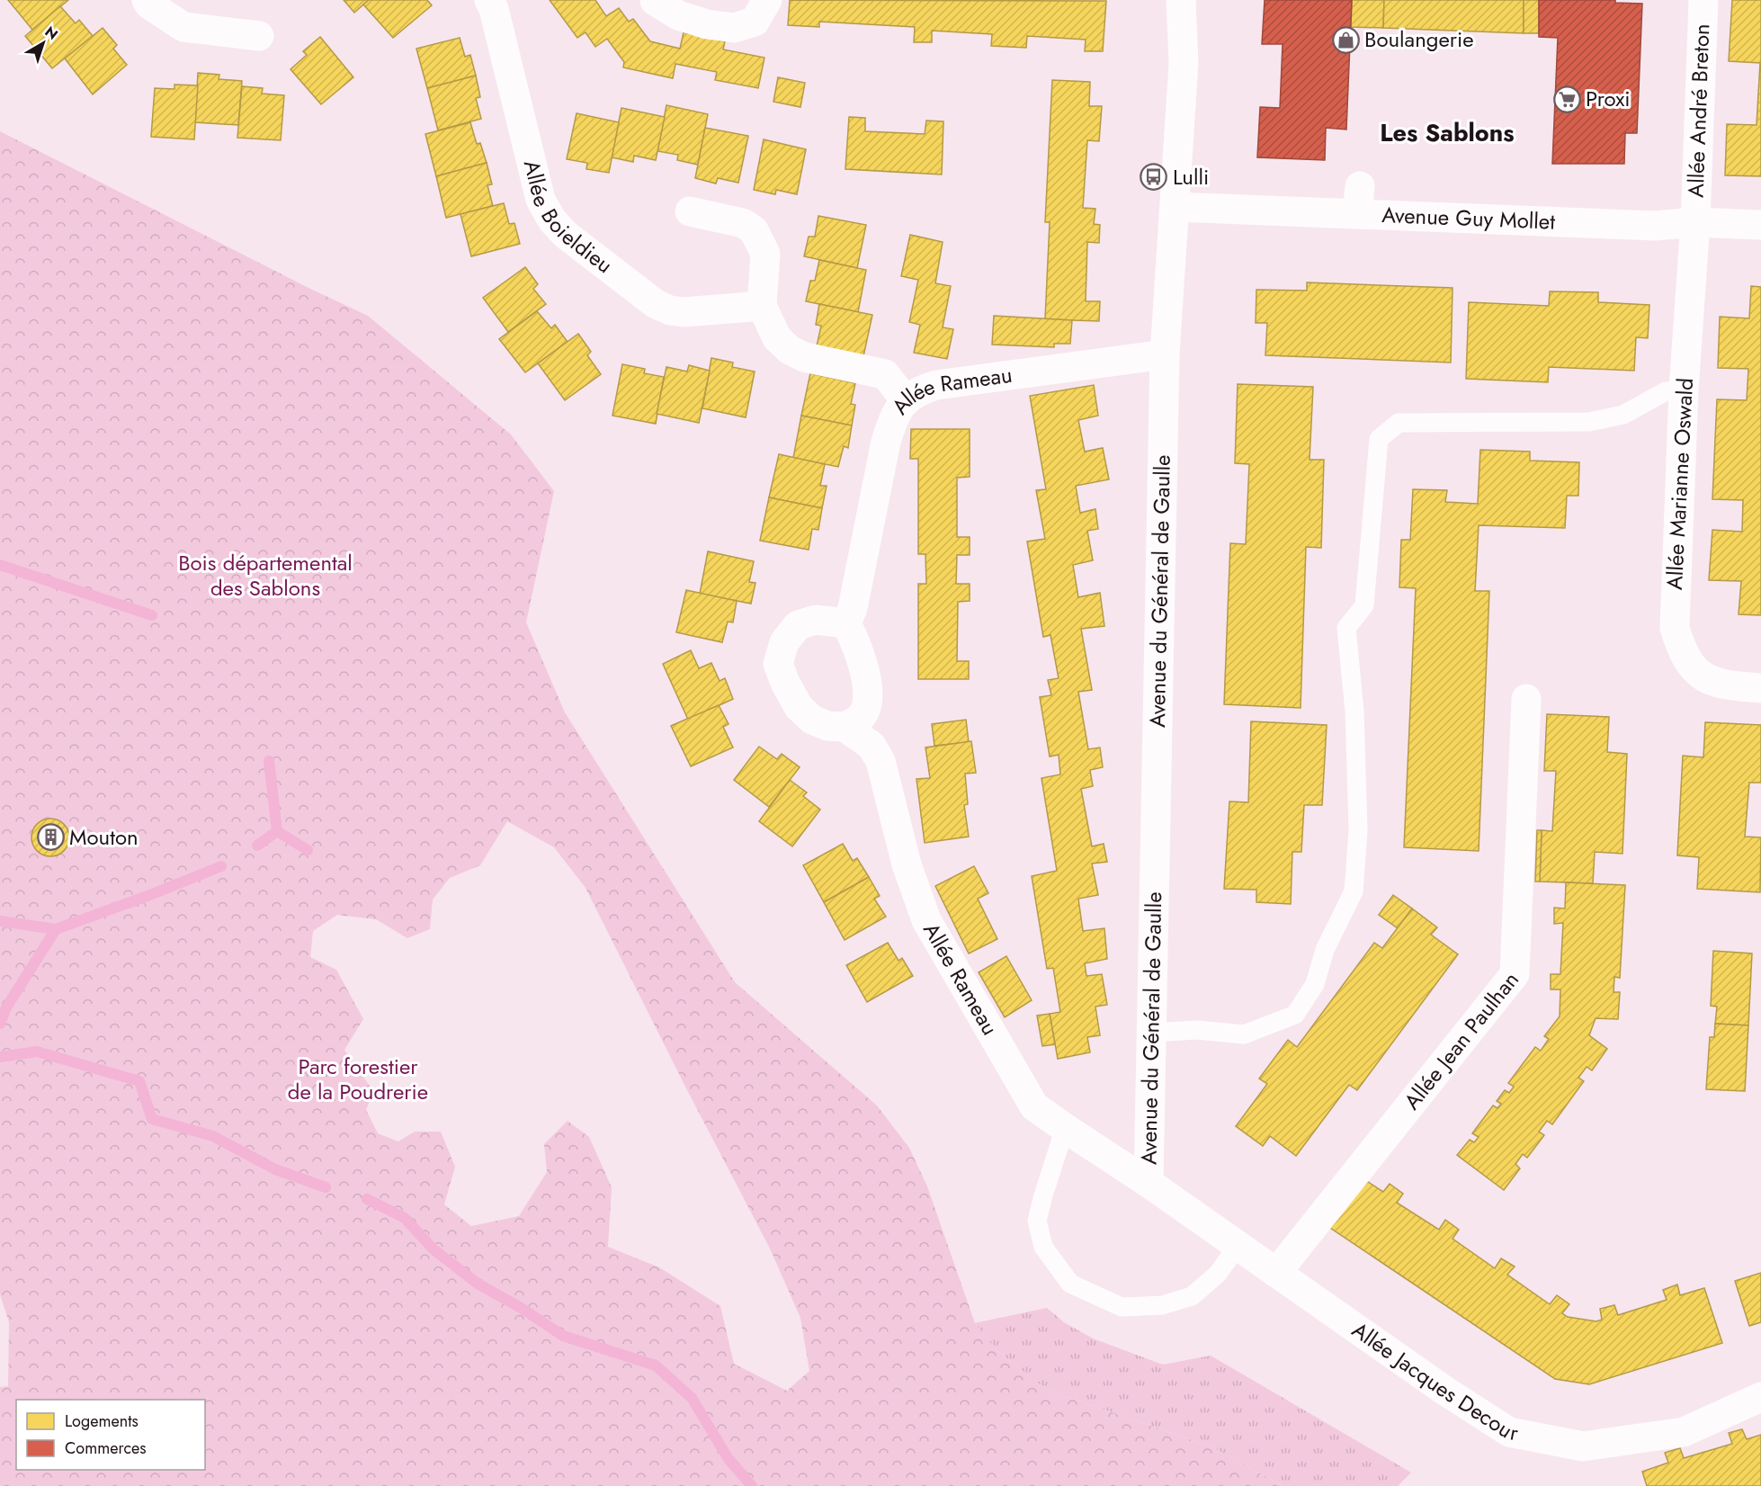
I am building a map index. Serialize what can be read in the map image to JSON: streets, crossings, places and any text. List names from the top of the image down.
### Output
{
  "streets": {
    "street": [
      "Allée André Breton",
      "Allée Boieldieu",
      "Avenue Guy Mollet",
      "Allée Rameau",
      "Allée Marianne Oswald",
      "Avenue du Général de Gaulle",
      "Allée Jean Paulhan",
      "Allée Jacques Decour"
    ]
  },
  "crossings": [
    ["Allée André Breton", "Avenue Guy Mollet"],
    ["Allée André Breton", "Allée Marianne Oswald"],
    ["Avenue Guy Mollet", "Allée Marianne Oswald"],
    ["Avenue Guy Mollet", "Avenue du Général de Gaulle"],
    ["Allée Rameau", "Avenue du Général de Gaulle"],
    ["Allée Rameau", "Allée Jacques Decour"],
    ["Avenue du Général de Gaulle", "Allée Jacques Decour"],
    ["Allée Jean Paulhan", "Allée Jacques Decour"]
  ],
  "districts": ["Les Sablons"],
  "parks": ["Bois départemental des Sablons", "Parc forestier de la Poudrerie"],
  "places": {
    "shop": ["Boulangerie"],
    "supermarket": ["Proxi"],
    "bus stop": ["Lulli"],
    "building": ["Mouton"]
  },
  "legend": ["Logements", "Commerces"],
  "north": "top right"
}
